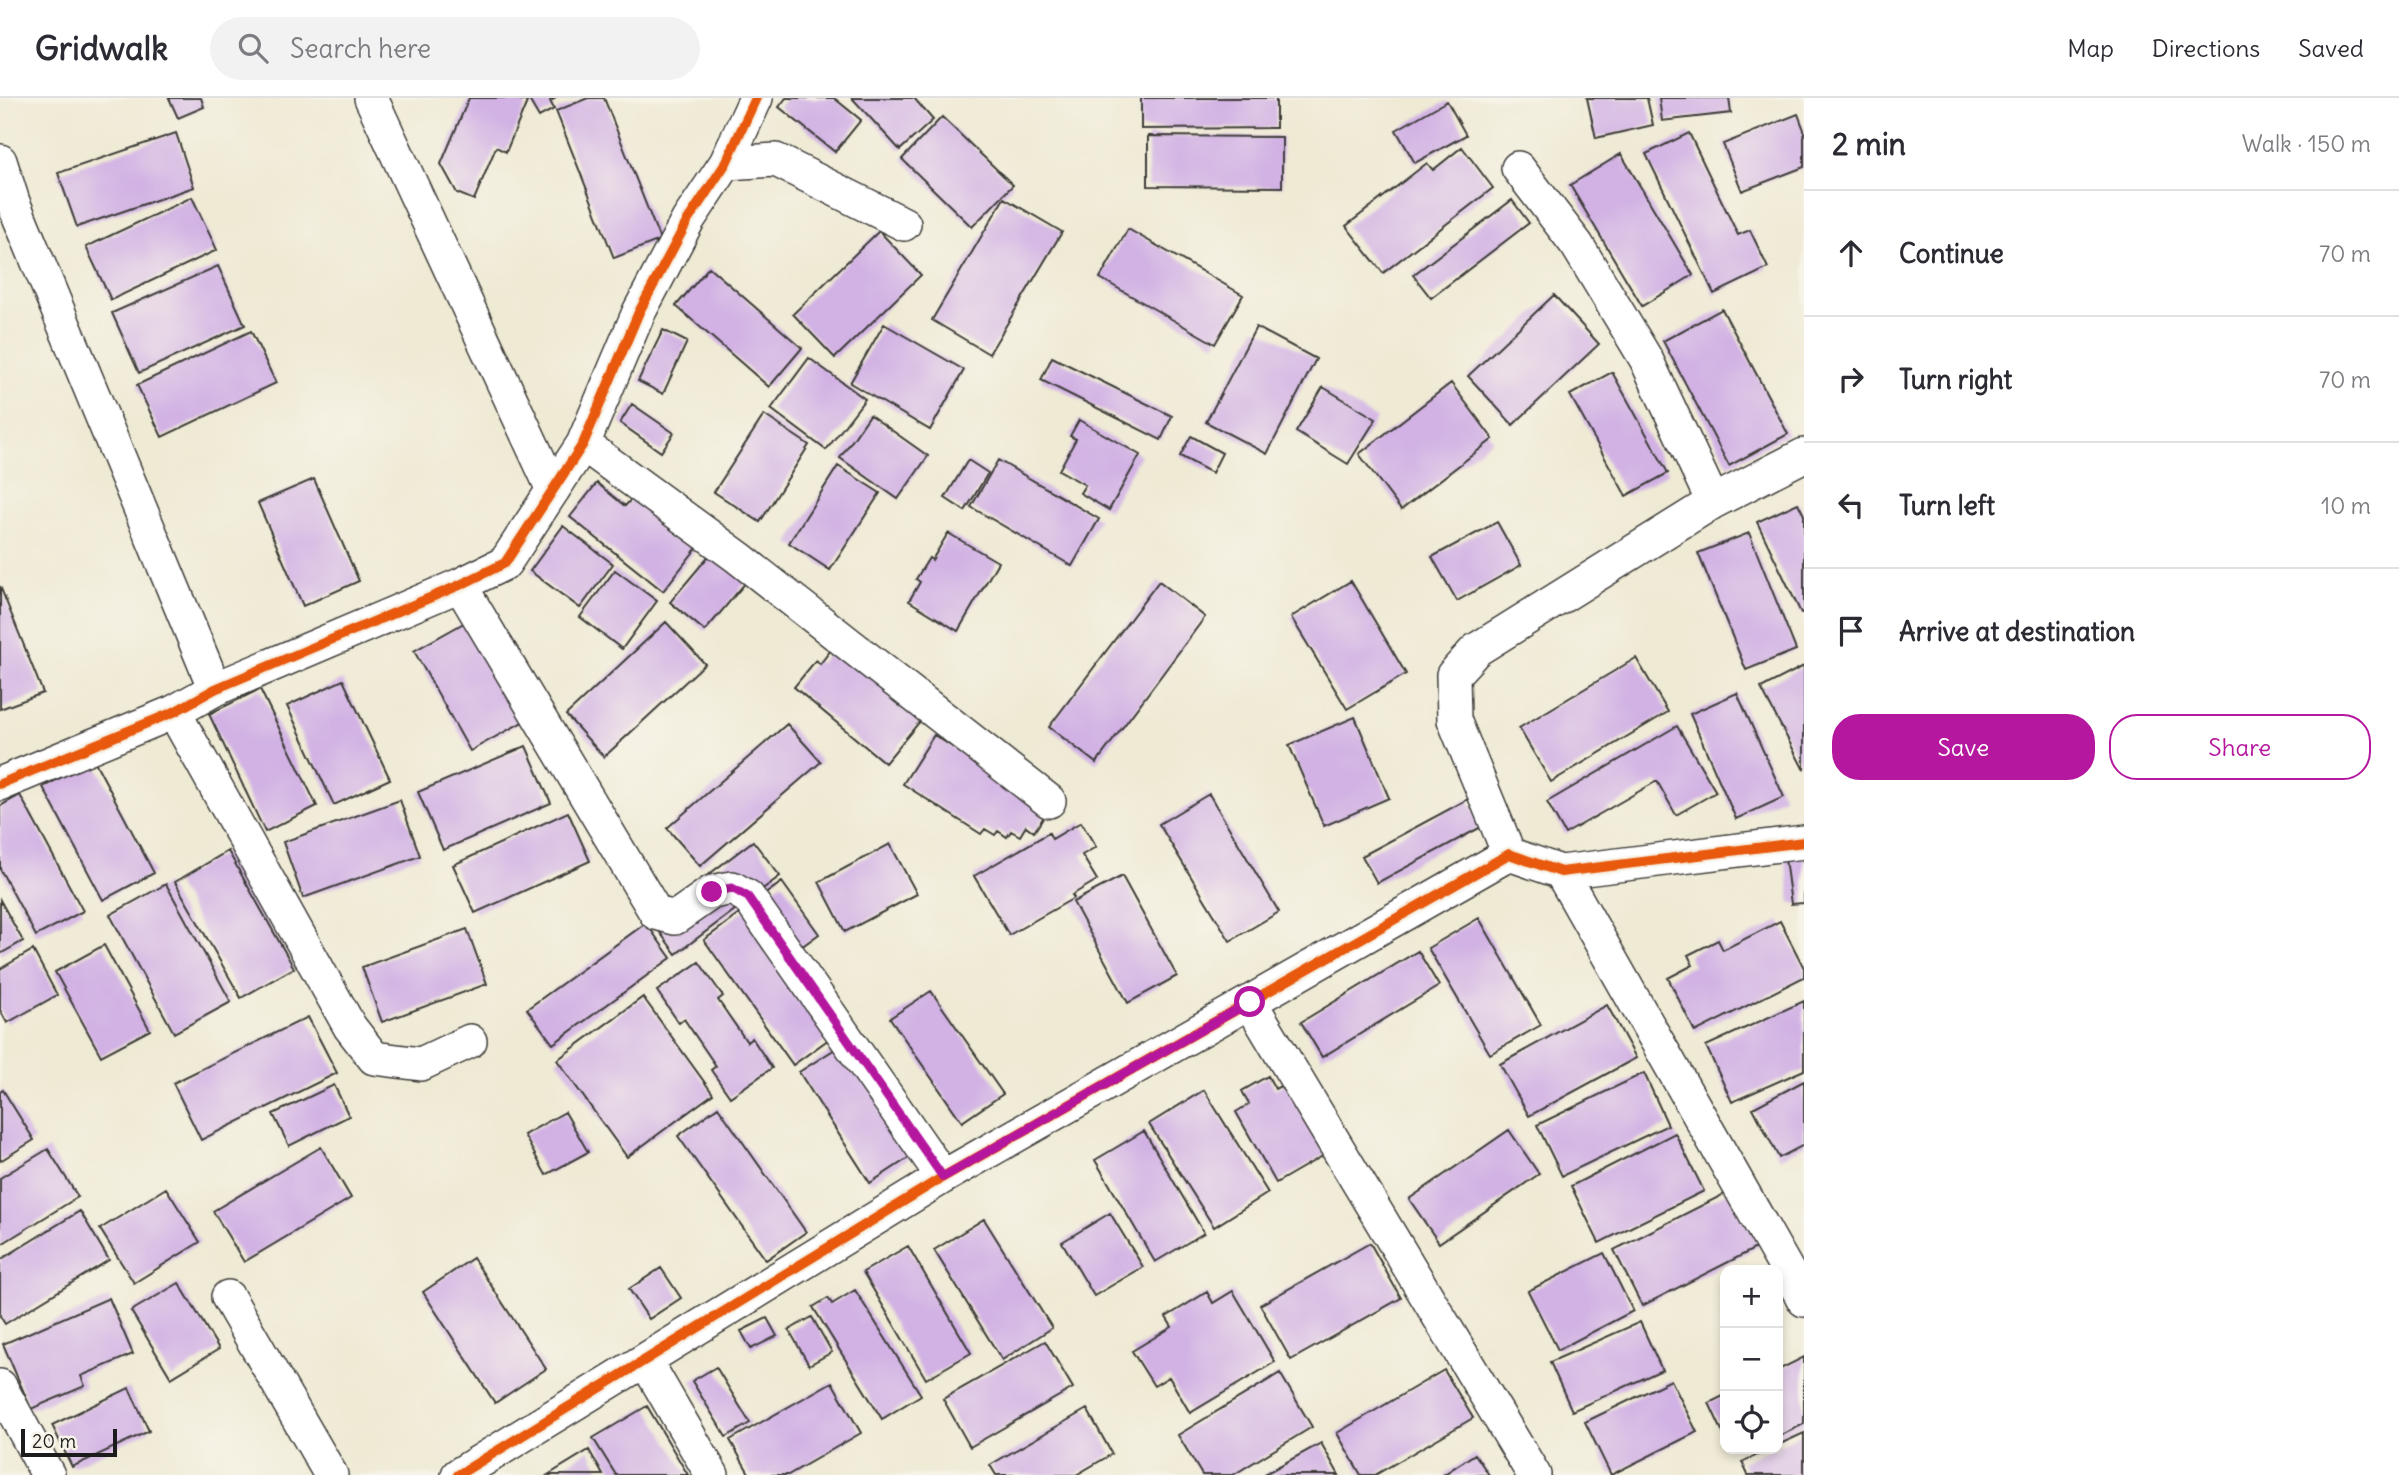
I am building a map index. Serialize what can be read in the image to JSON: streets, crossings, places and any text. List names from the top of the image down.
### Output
{
  "scale_bar": "20 m",
  "page": {
    "header": "Gridwalk",
    "search": "Search here",
    "nav": ["Map", "Directions", "Saved"],
    "heading": ["2 min", "Walk · 150 m"],
    "list": [
      ["Continue", "70 m"],
      ["Turn right", "70 m"],
      ["Turn left", "10 m"],
      "Arrive at destination"
    ],
    "buttons": ["Save", "Share"],
    "map_buttons": ["+", "−"],
    "scale": "20 m"
  }
}
